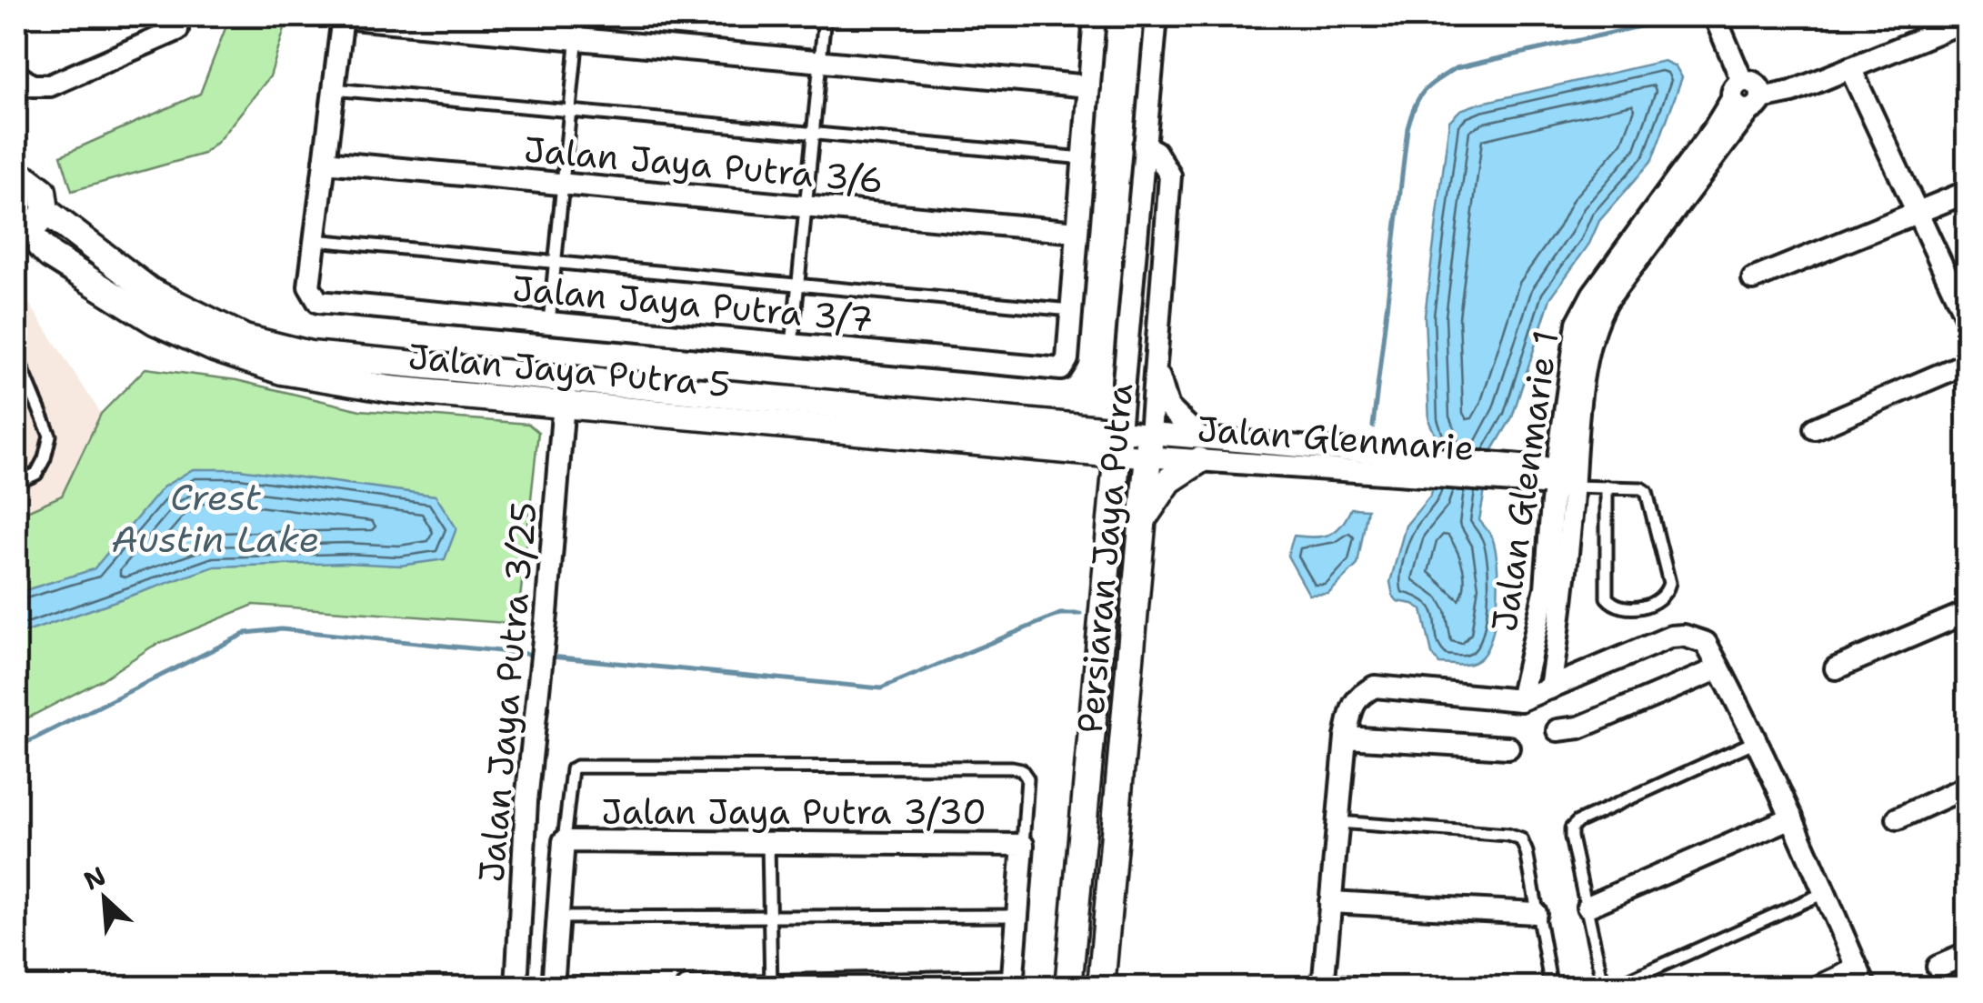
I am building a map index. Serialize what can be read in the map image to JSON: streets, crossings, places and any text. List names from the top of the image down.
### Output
{
  "streets": {
    "street": [
      "Jalan Jaya Putra 3/6",
      "Jalan Jaya Putra 3/7",
      "Jalan Jaya Putra 5",
      "Jalan Glenmarie",
      "Jalan Glenmarie 1",
      "Persiaran Jaya Putra",
      "Jalan Jaya Putra 3/25",
      "Jalan Jaya Putra 3/30"
    ]
  },
  "crossings": [
    ["Jalan Jaya Putra 5", "Jalan Glenmarie"],
    ["Jalan Jaya Putra 5", "Persiaran Jaya Putra"],
    ["Jalan Jaya Putra 5", "Jalan Jaya Putra 3/25"],
    ["Jalan Glenmarie", "Jalan Glenmarie 1"],
    ["Jalan Glenmarie", "Persiaran Jaya Putra"],
    ["Jalan Jaya Putra 3/25", "Jalan Jaya Putra 3/30"]
  ],
  "water": ["Crest Austin Lake"],
  "north": "top left"
}
